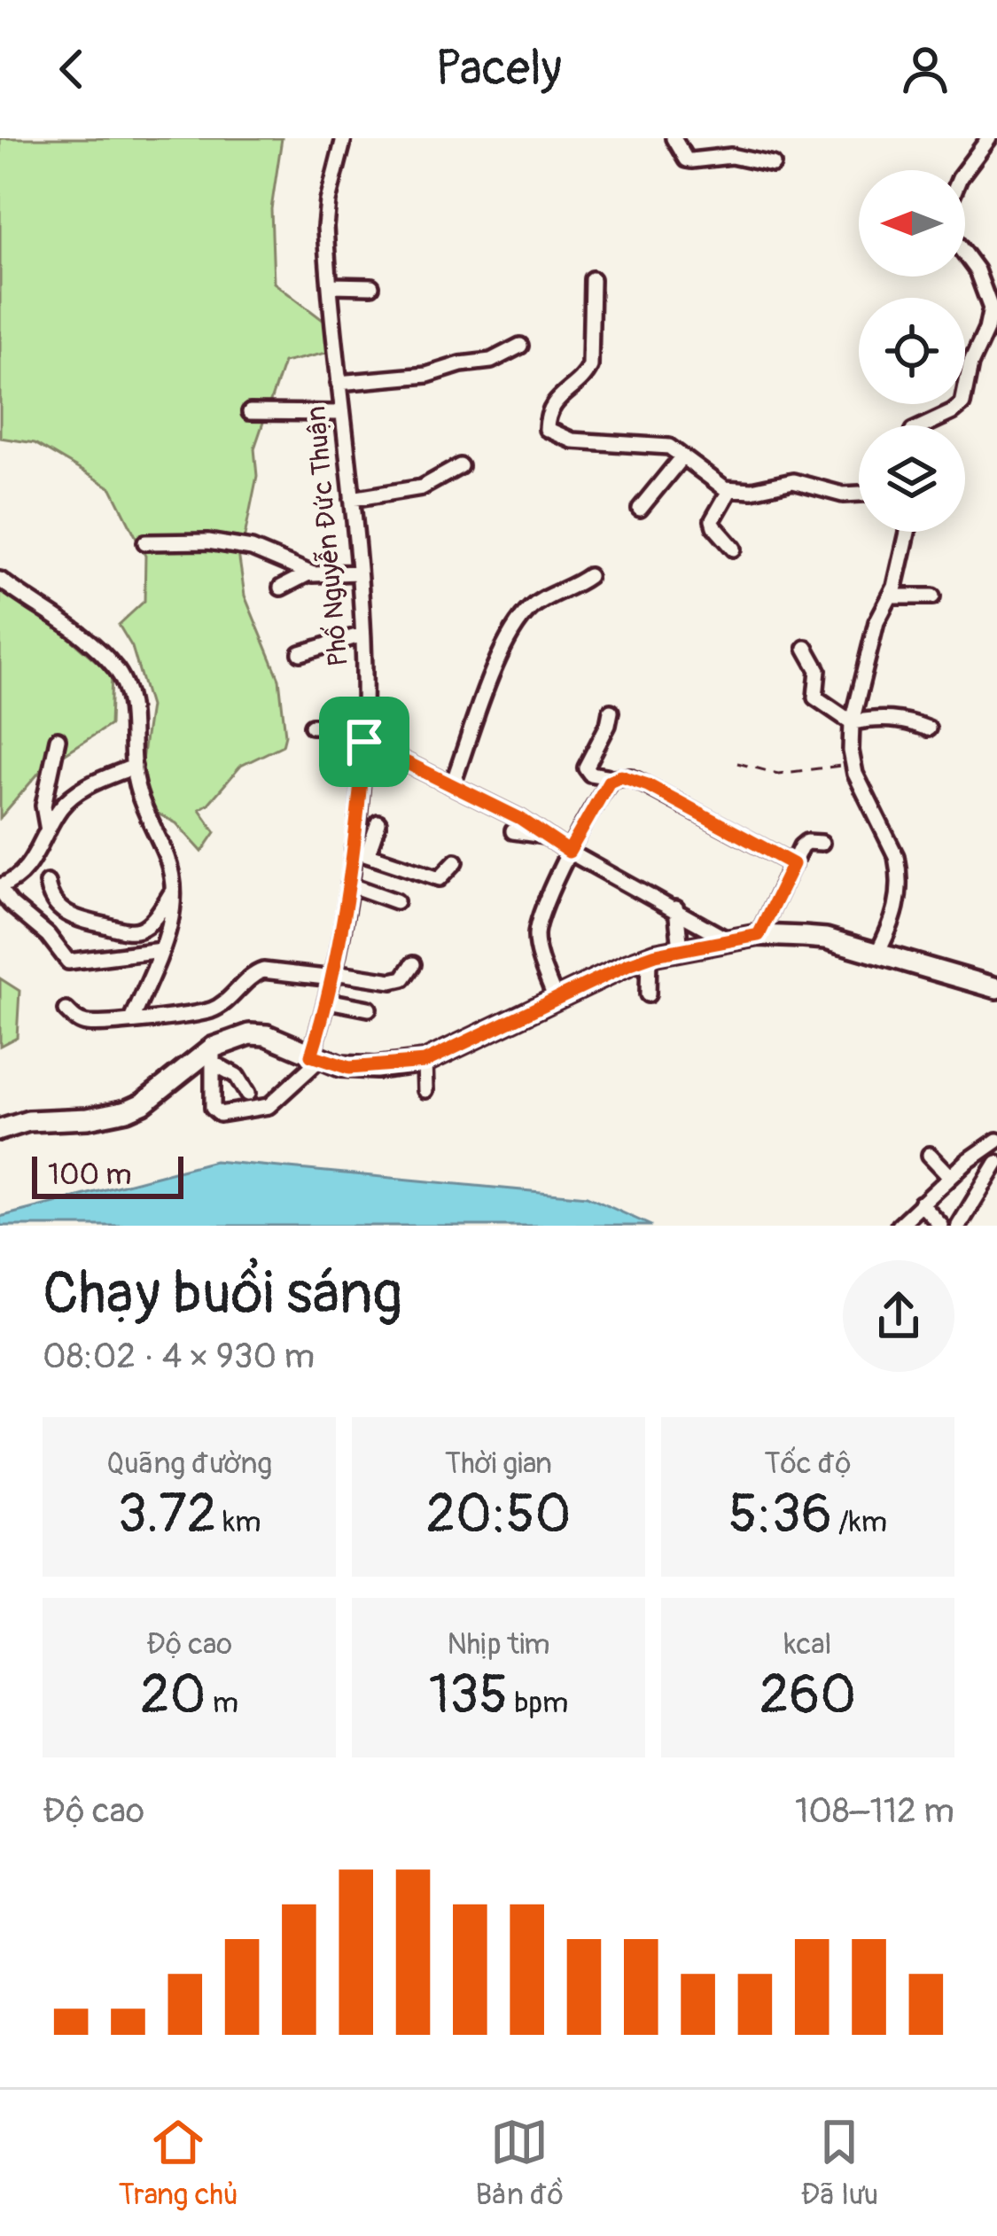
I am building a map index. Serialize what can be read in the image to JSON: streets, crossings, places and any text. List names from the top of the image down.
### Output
{
  "streets": {
    "street": ["Phố Nguyễn Đức Thuận"]
  },
  "scale_bar": "100 m",
  "north": "left",
  "page": {
    "header": "Pacely",
    "scale": "100 m",
    "heading": ["Chạy buổi sáng", "08:02 · 4 × 930 m"],
    "stats": [
      ["Quãng đường", "3.72 km"],
      ["Thời gian", "20:50"],
      ["Tốc độ", "5:36 /km"],
      ["Độ cao", "20 m"],
      ["Nhịp tim", "135 bpm"],
      ["kcal", "260"]
    ],
    "chart": ["Độ cao", "108–112 m"],
    "tabs": ["Trang chủ", "Bản đồ", "Đã lưu"]
  }
}
